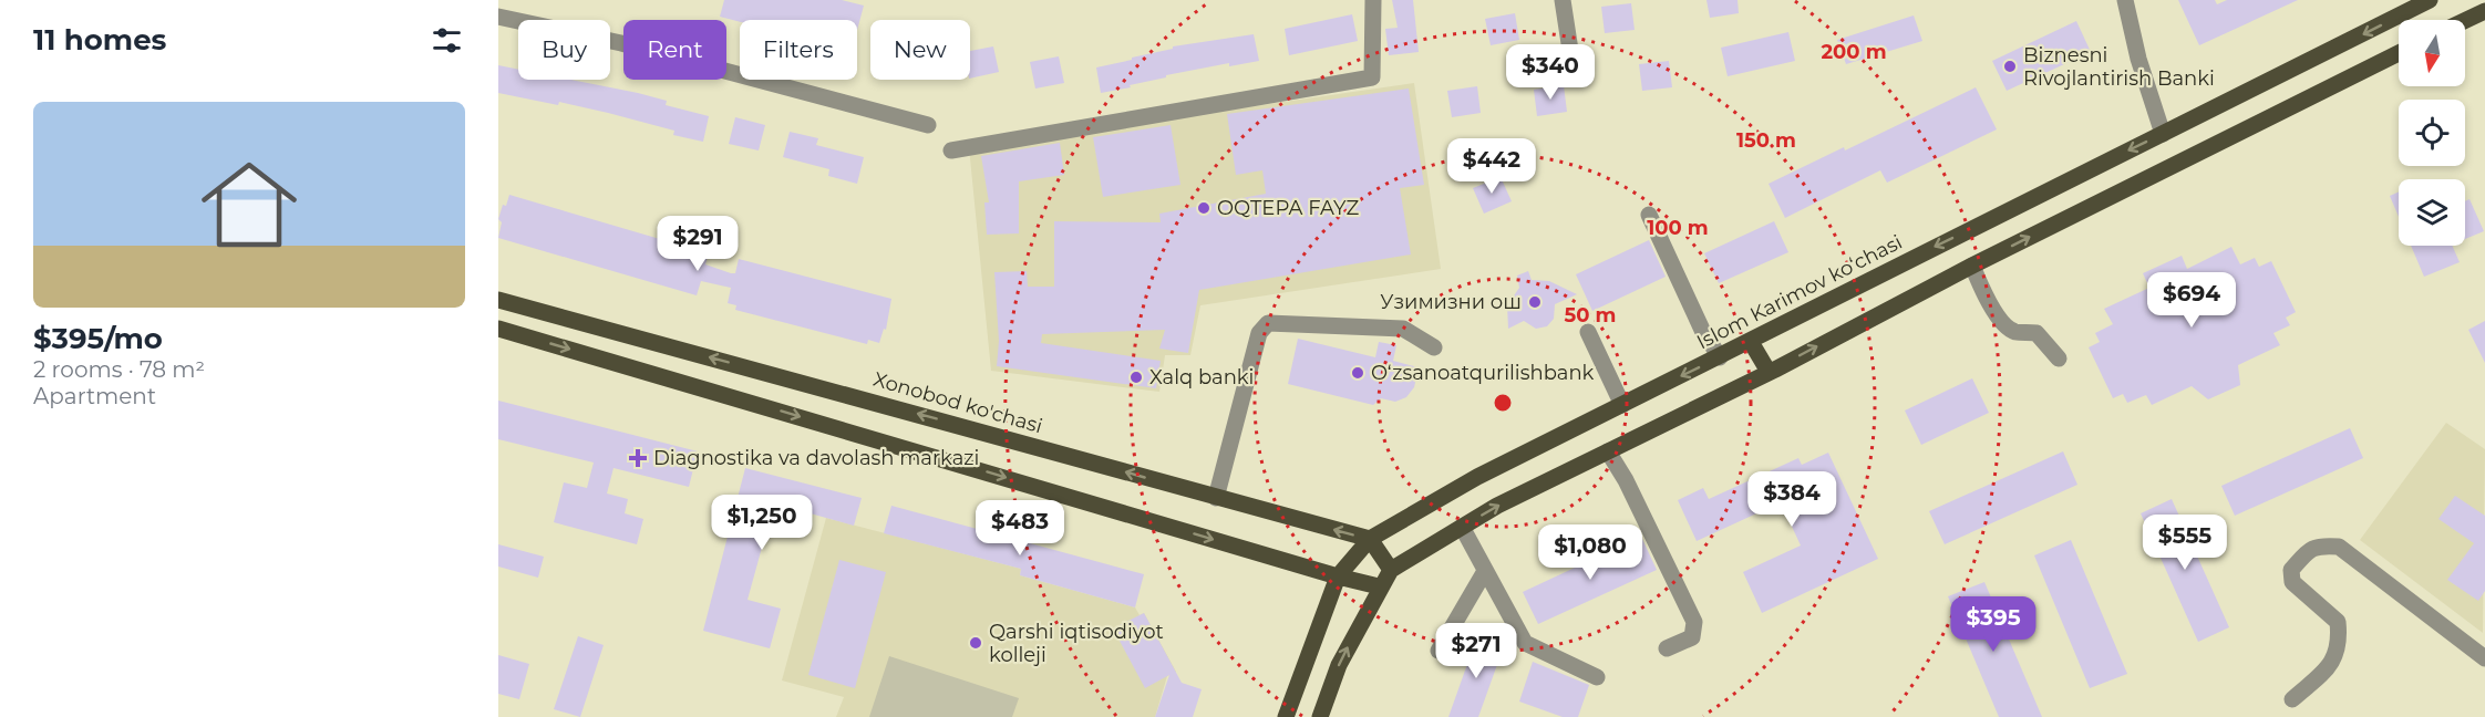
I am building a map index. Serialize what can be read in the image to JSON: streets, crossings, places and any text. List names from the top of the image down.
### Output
{
  "streets": {
    "main road": ["Islom Karimov ko‘chasi", "Xonobod ko'chasi"]
  },
  "crossings": [
    ["Islom Karimov ko‘chasi", "Xonobod ko'chasi"]
  ],
  "places": {
    "other": [
      "Biznesni Rivojlantirish Banki",
      "OQTEPA FAYZ",
      "Узимизни ош",
      "Oʻzsanoatqurilishbank",
      "Xalq banki",
      "Qarshi iqtisodiyot kolleji"
    ],
    "health": ["Diagnostika va davolash markazi"]
  },
  "north": "bottom",
  "page": {
    "heading": "11 homes",
    "chip": [
      "Buy",
      "Rent",
      "Filters",
      "New"
    ],
    "price": [
      "$340",
      "$442",
      "$291",
      "$694",
      "$384",
      "$1,250",
      "$483",
      "$555",
      "$1,080",
      "$395",
      "$271"
    ],
    "list": [
      {
        "name": "$395/mo",
        "note": "2 rooms · 78 m² · Apartment"
      }
    ]
  },
  "rings": [
    "200 m",
    "150 m",
    "100 m",
    "50 m"
  ]
}
